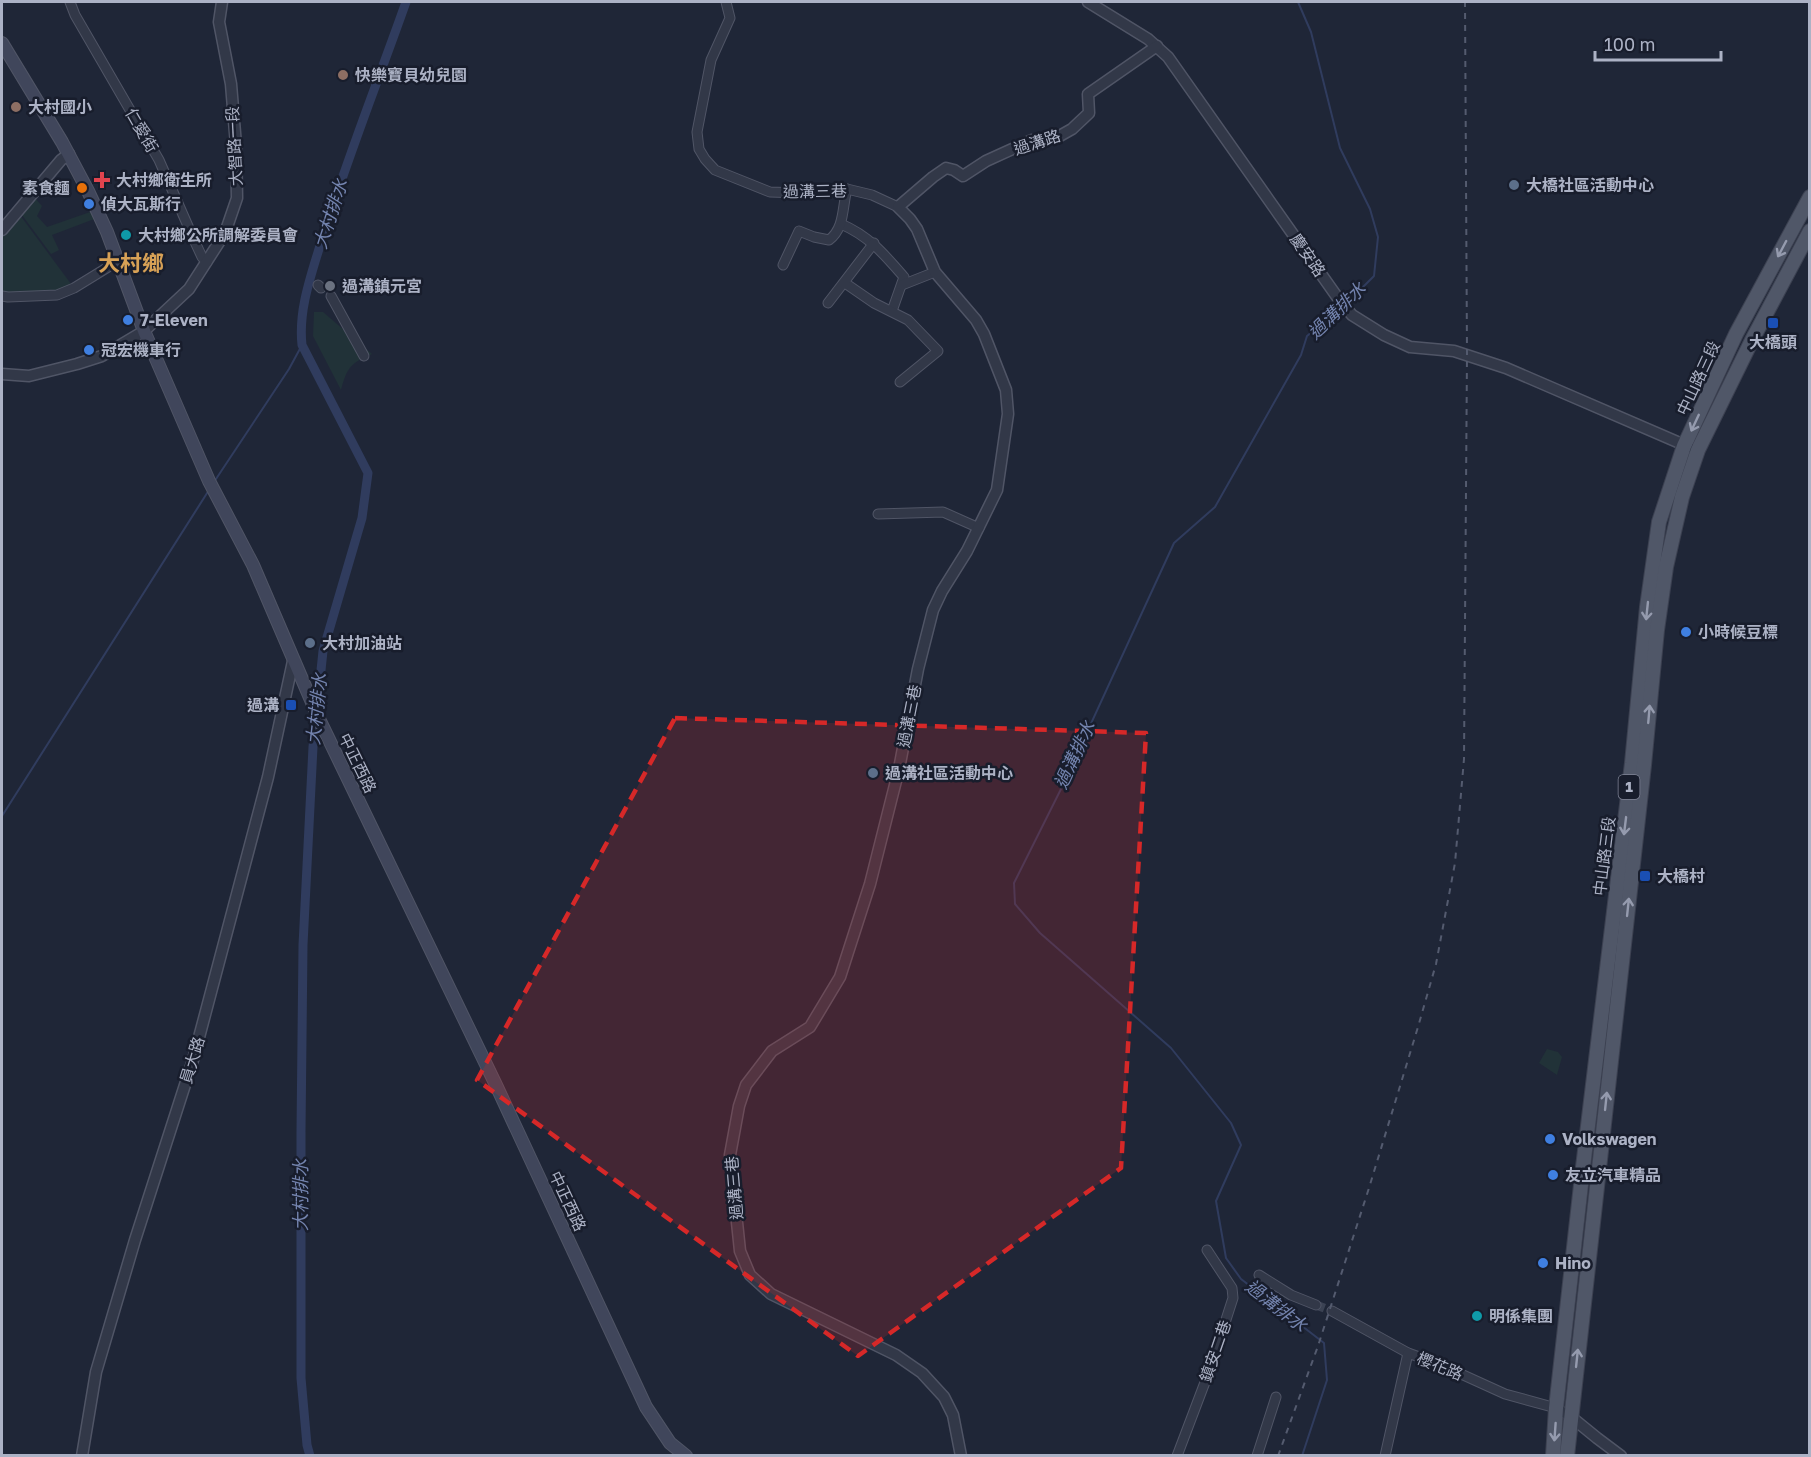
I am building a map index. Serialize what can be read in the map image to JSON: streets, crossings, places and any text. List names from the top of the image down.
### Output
{
  "streets": {
    "main road": ["中山路三段", "中正西路", "1"],
    "street": [
      "仁愛街",
      "過溝路",
      "大智路一段",
      "過溝三巷",
      "慶安路",
      "員大路",
      "鎮安二巷",
      "櫻花路"
    ]
  },
  "crossings": [
    ["仁愛街", "大智路一段"],
    ["過溝路", "過溝三巷"],
    ["過溝路", "慶安路"],
    ["大智路一段", "中正西路"],
    ["慶安路", "中山路三段"],
    ["中山路三段", "1"],
    ["中山路三段", "櫻花路"],
    ["中正西路", "員大路"],
    ["1", "櫻花路"]
  ],
  "districts": ["大村鄉"],
  "water": ["大村排水", "過溝排水"],
  "places": {
    "other": [
      "快樂寶貝幼兒園",
      "大村國小",
      "大橋社區活動中心",
      "素食麵",
      "偵大瓦斯行",
      "大村鄉公所調解委員會",
      "過溝鎮元宮",
      "7-Eleven",
      "冠宏機車行",
      "小時候豆標",
      "大村加油站",
      "過溝社區活動中心",
      "Volkswagen",
      "友立汽車精品",
      "Hino",
      "明係集團"
    ],
    "health": ["大村鄉衛生所"],
    "transit": ["大橋頭", "過溝", "大橋村"]
  },
  "scale_bar": "100 m"
}
